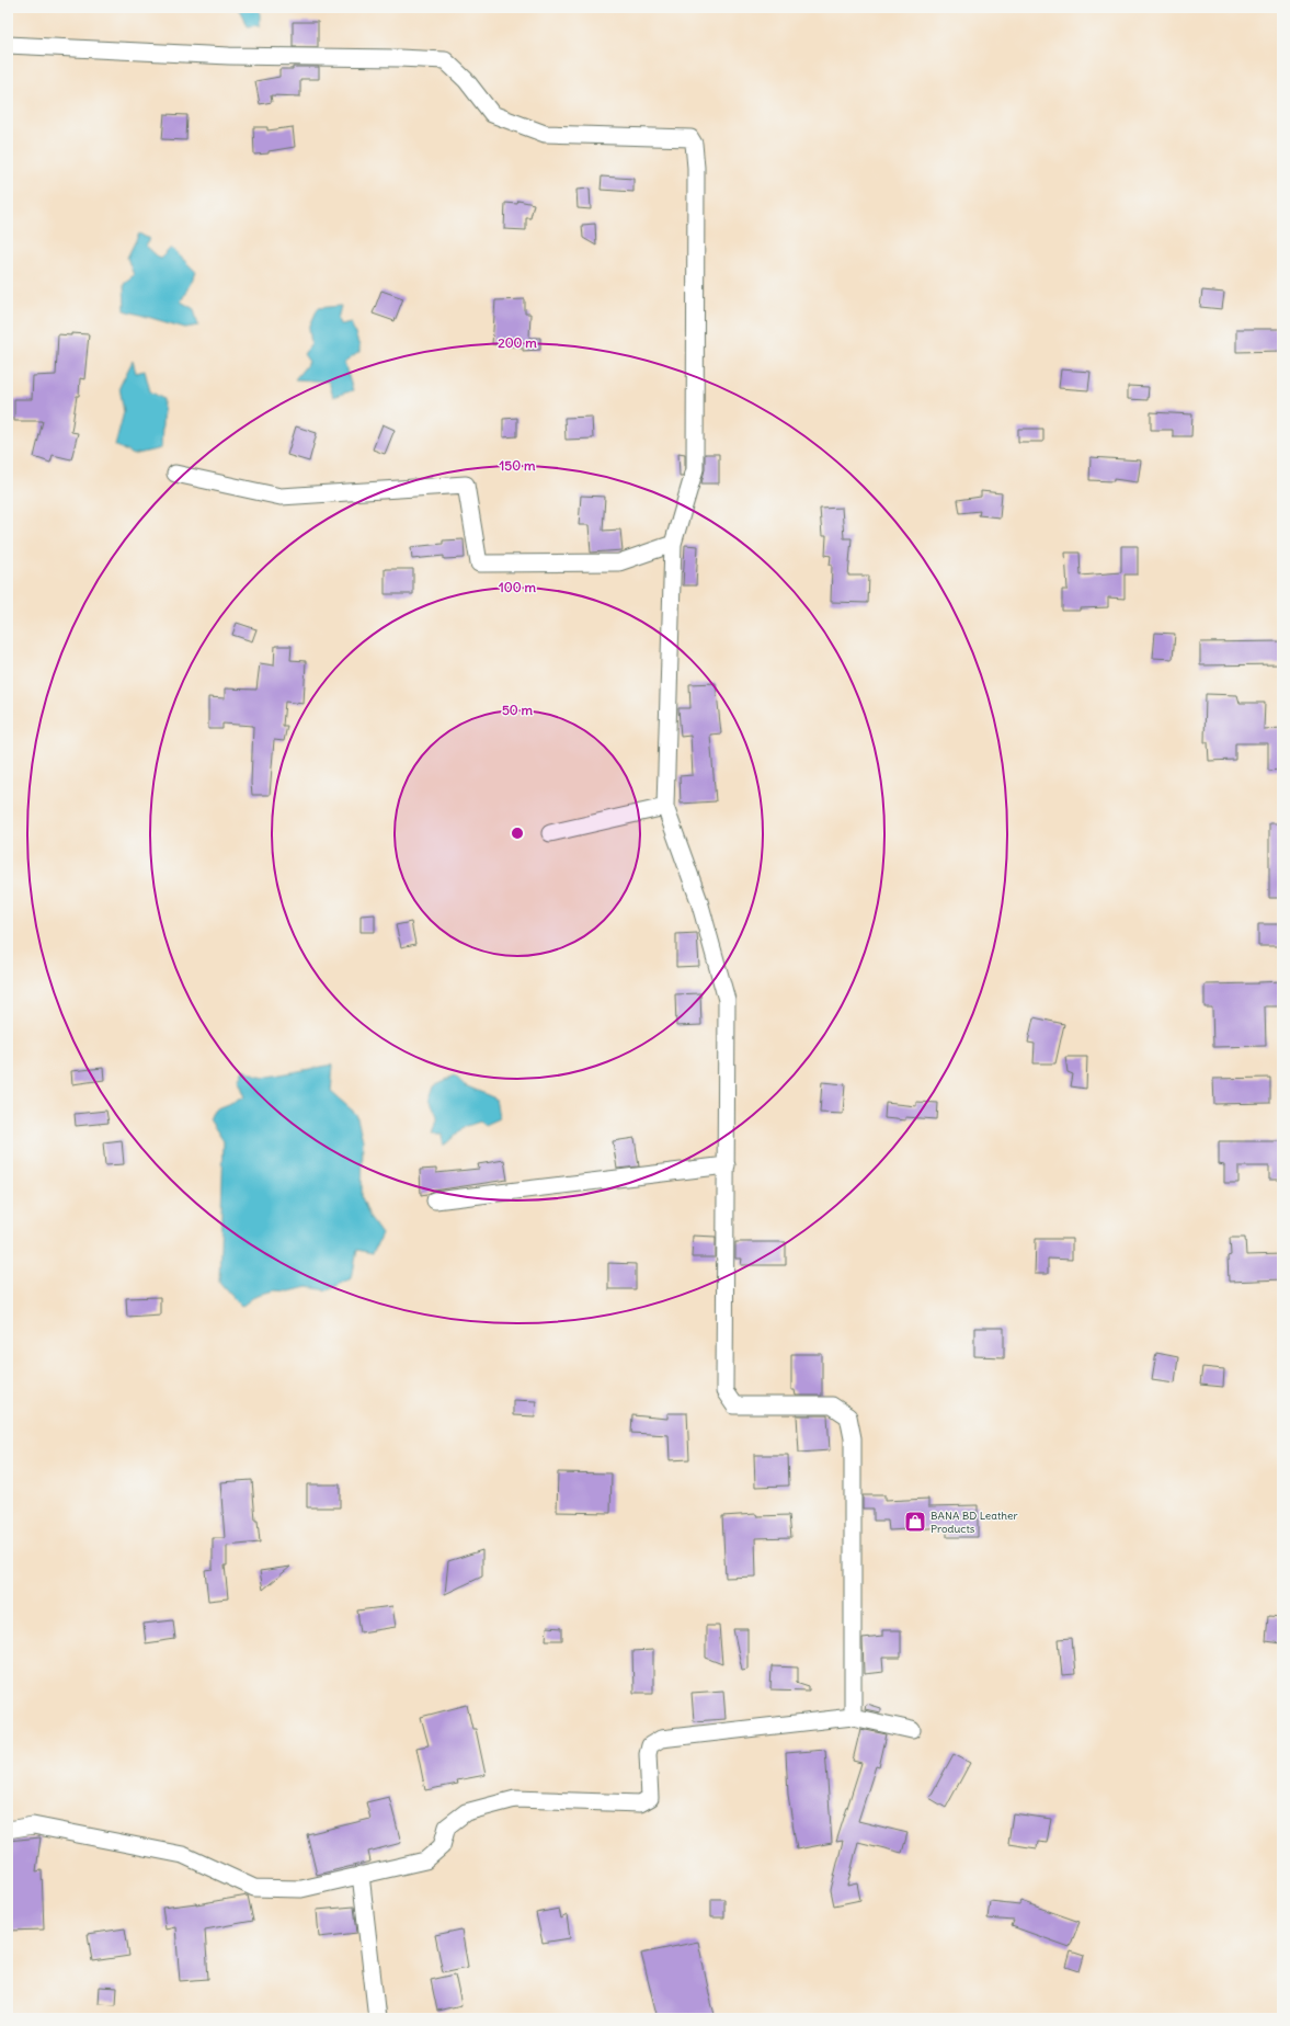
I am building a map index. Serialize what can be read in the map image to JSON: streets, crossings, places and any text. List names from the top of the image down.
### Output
{
  "places": {
    "shop": ["BANA BD Leather Products"]
  },
  "rings": [
    "200 m",
    "150 m",
    "100 m",
    "50 m"
  ]
}
